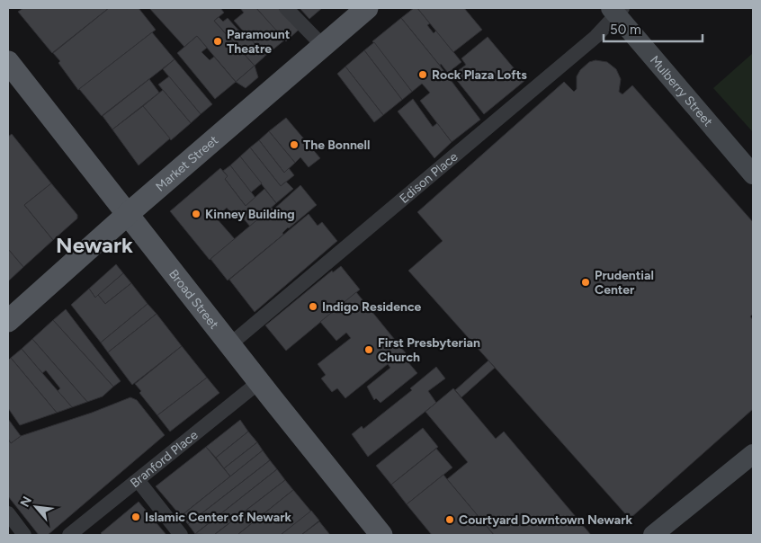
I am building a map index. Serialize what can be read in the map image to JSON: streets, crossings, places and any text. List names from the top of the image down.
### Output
{
  "streets": {
    "main road": ["Market Street", "Broad Street"],
    "street": ["Mulberry Street", "Edison Place", "Branford Place"]
  },
  "crossings": [
    ["Mulberry Street", "Edison Place"],
    ["Market Street", "Broad Street"],
    ["Edison Place", "Broad Street"],
    ["Broad Street", "Branford Place"]
  ],
  "districts": ["Newark"],
  "places": [
    "Paramount Theatre",
    "Rock Plaza Lofts",
    "The Bonnell",
    "Kinney Building",
    "Prudential Center",
    "Indigo Residence",
    "First Presbyterian Church",
    "Islamic Center of Newark",
    "Courtyard Downtown Newark"
  ],
  "scale_bar": "50 m",
  "north": "top left"
}
